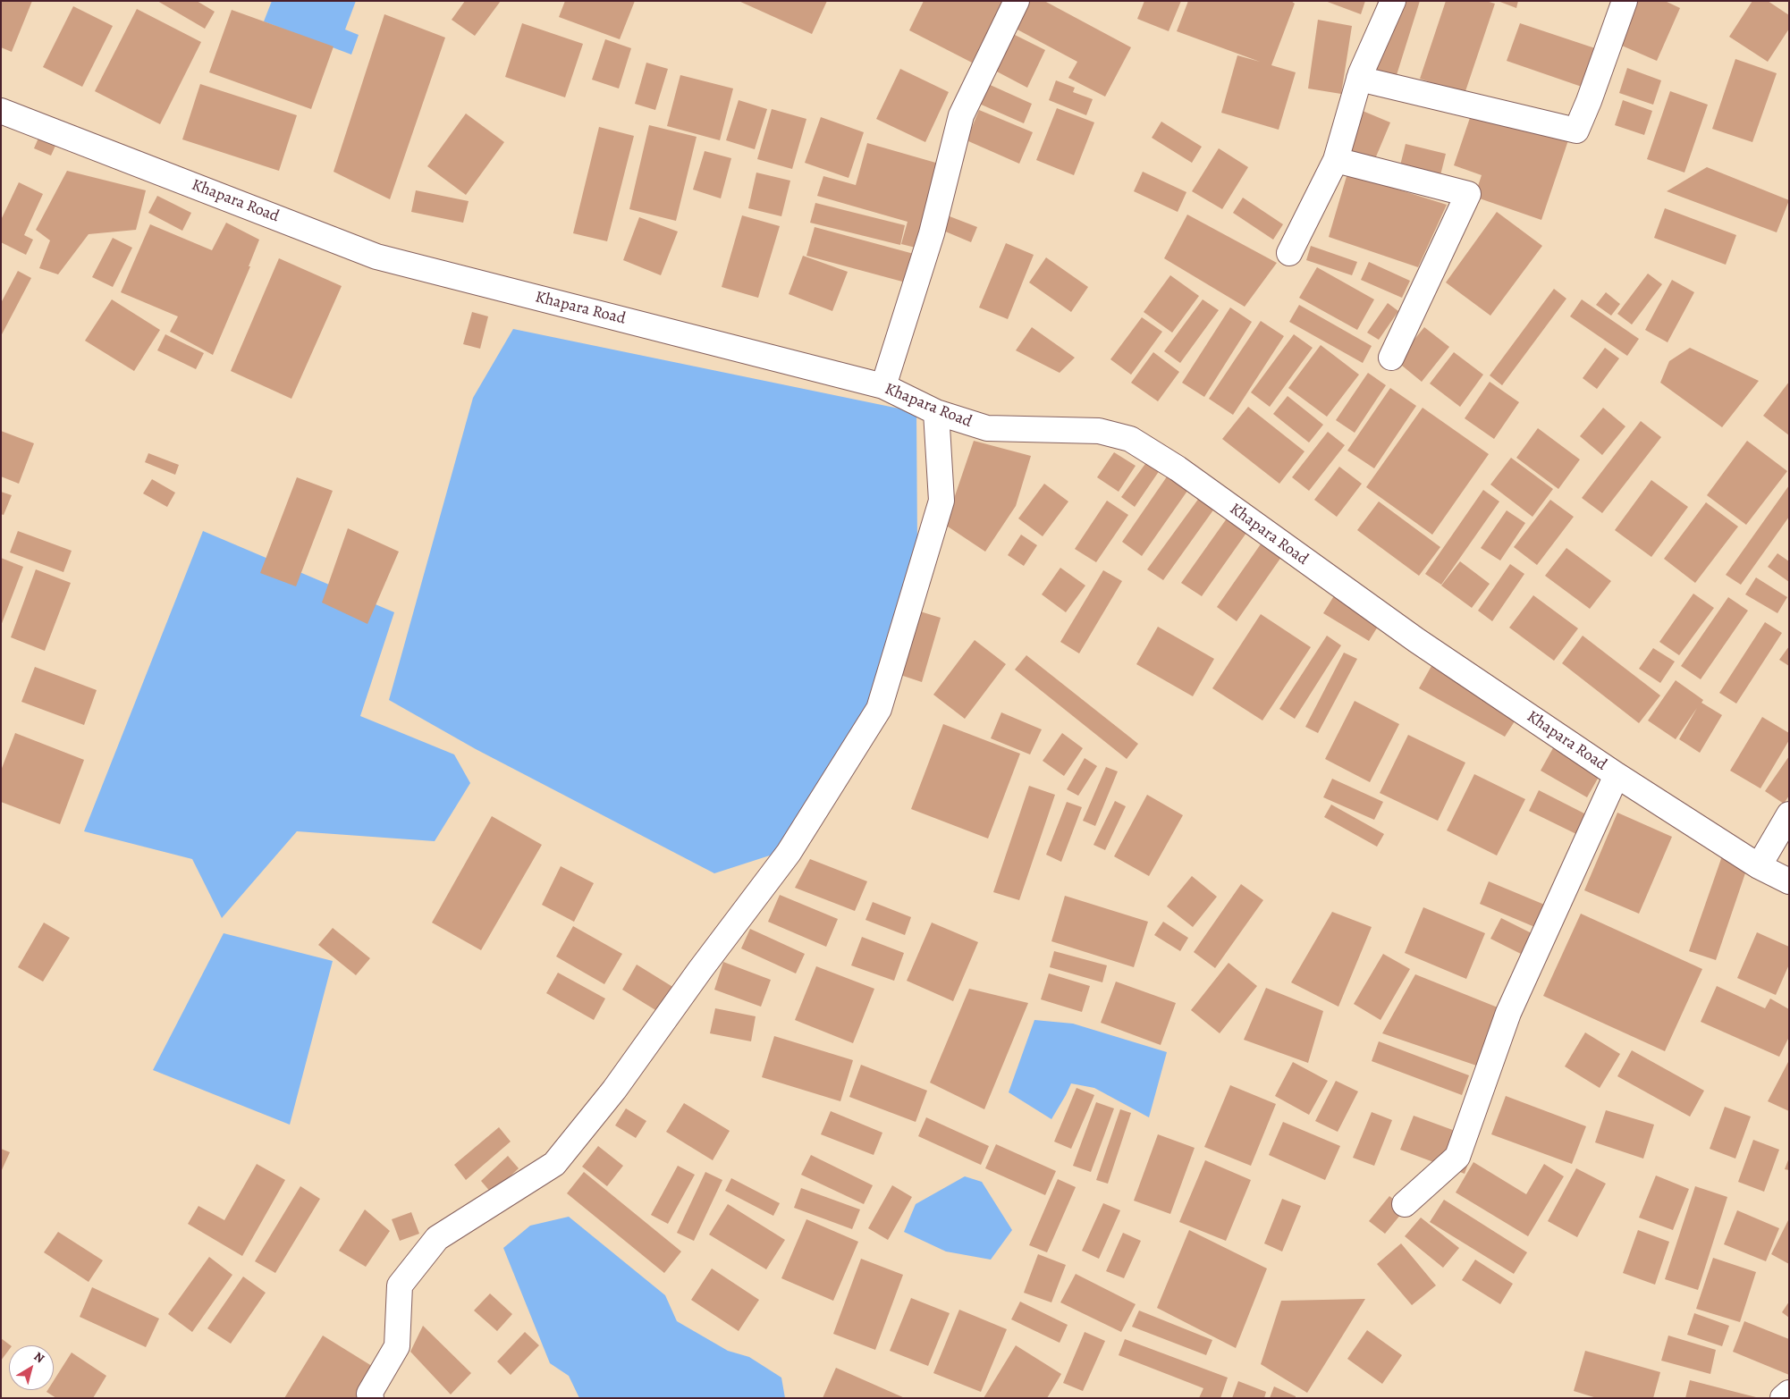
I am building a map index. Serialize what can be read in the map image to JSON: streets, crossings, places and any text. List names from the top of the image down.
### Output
{
  "streets": {
    "street": ["Khapara Road"]
  },
  "north": "top right"
}
